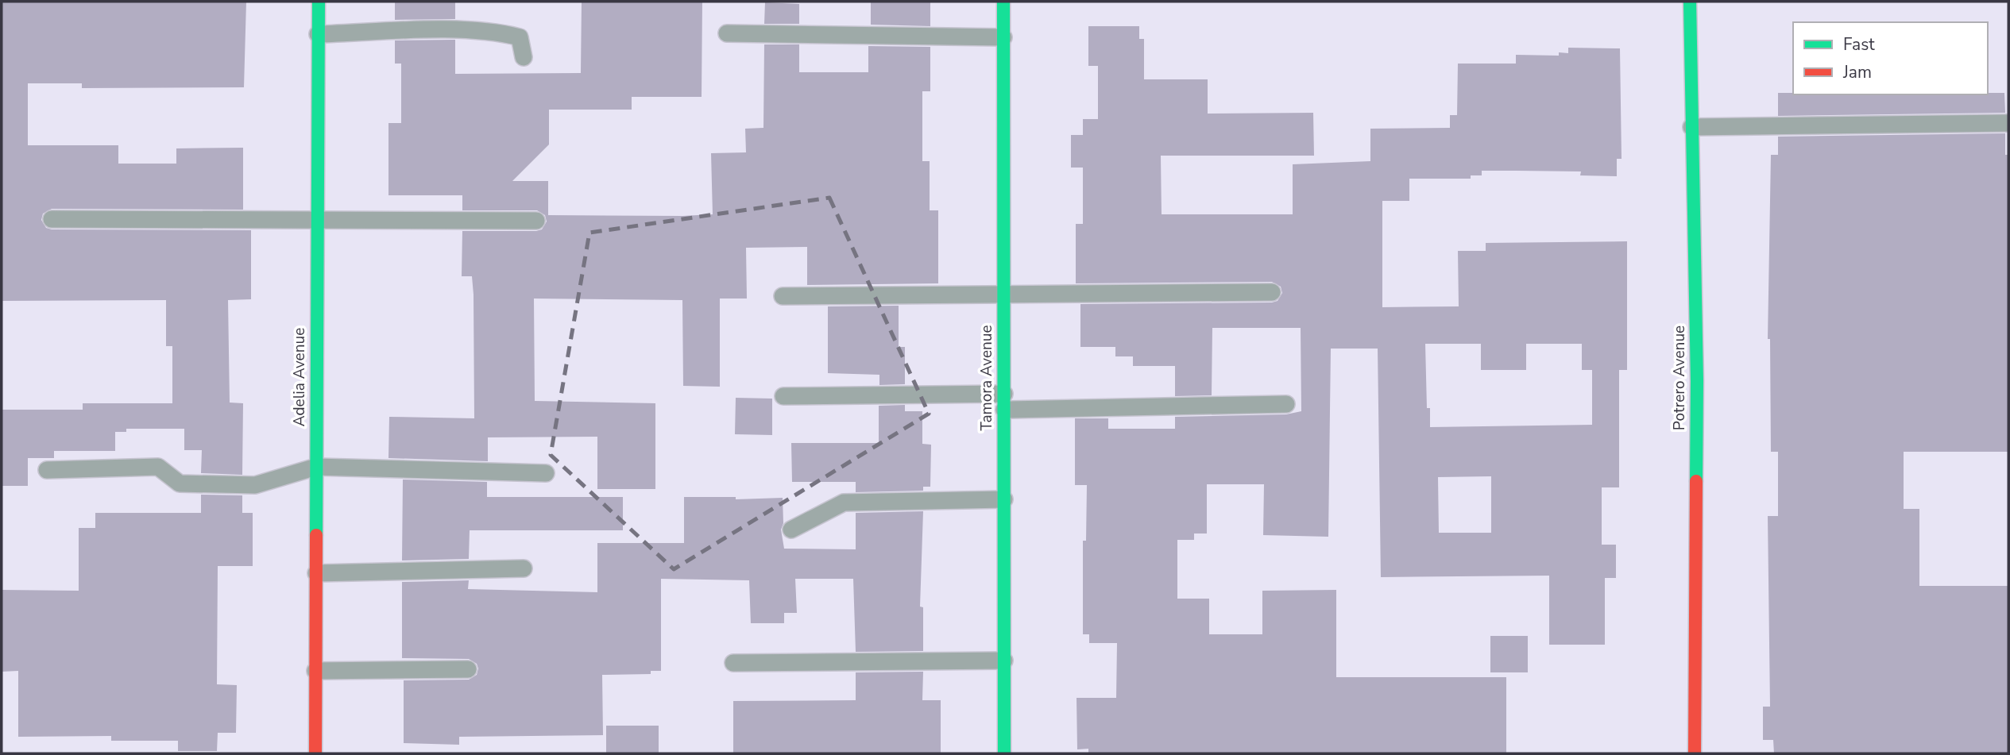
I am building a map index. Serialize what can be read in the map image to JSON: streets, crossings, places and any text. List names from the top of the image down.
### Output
{
  "streets": {
    "street": ["Adelia Avenue", "Tamora Avenue", "Potrero Avenue"]
  },
  "legend": ["Fast", "Jam"]
}
